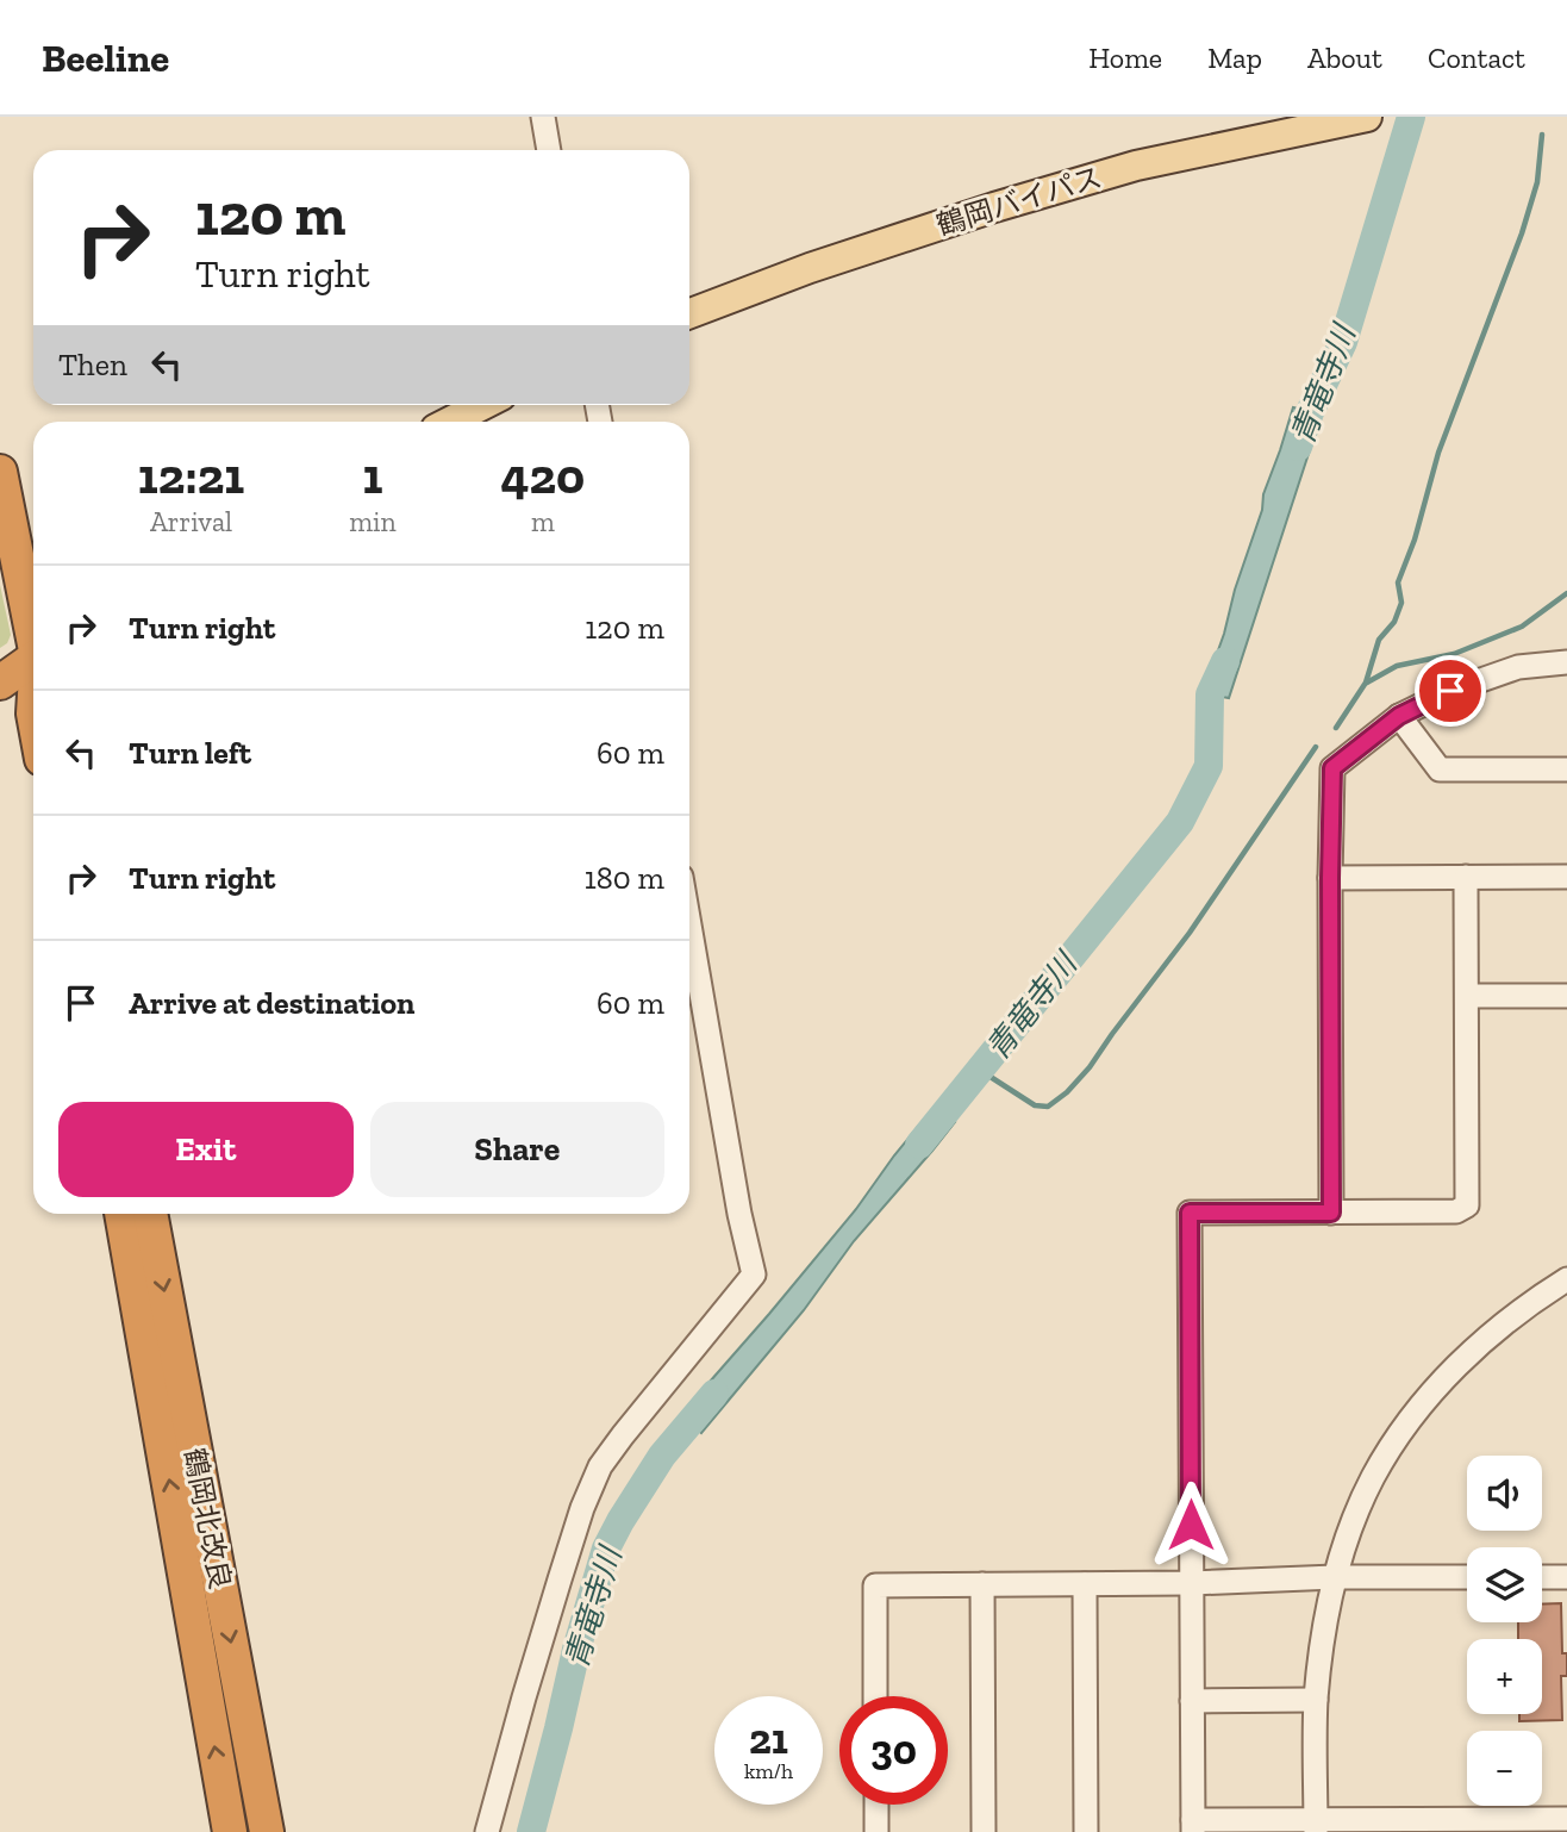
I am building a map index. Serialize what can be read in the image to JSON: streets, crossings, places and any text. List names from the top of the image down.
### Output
{
  "streets": {
    "highway": ["鶴岡北改良"],
    "main road": ["鶴岡バイパス"]
  },
  "water": ["青竜寺川"],
  "page": {
    "header": "Beeline",
    "nav": [
      "Home",
      "Map",
      "About",
      "Contact"
    ],
    "turn": ["120 m", "Turn right"],
    "then": "Then",
    "eta": [
      "12:21",
      "Arrival",
      "1",
      "min",
      "420",
      "m"
    ],
    "list": [
      {
        "name": "Turn right",
        "value": "120 m"
      },
      {
        "name": "Turn left",
        "value": "60 m"
      },
      {
        "name": "Turn right",
        "value": "180 m"
      },
      {
        "name": "Arrive at destination",
        "value": "60 m"
      }
    ],
    "buttons": ["Exit", "Share"],
    "map_buttons": ["+", "−"],
    "speed": "21 km/h",
    "limit": "30"
  }
}
